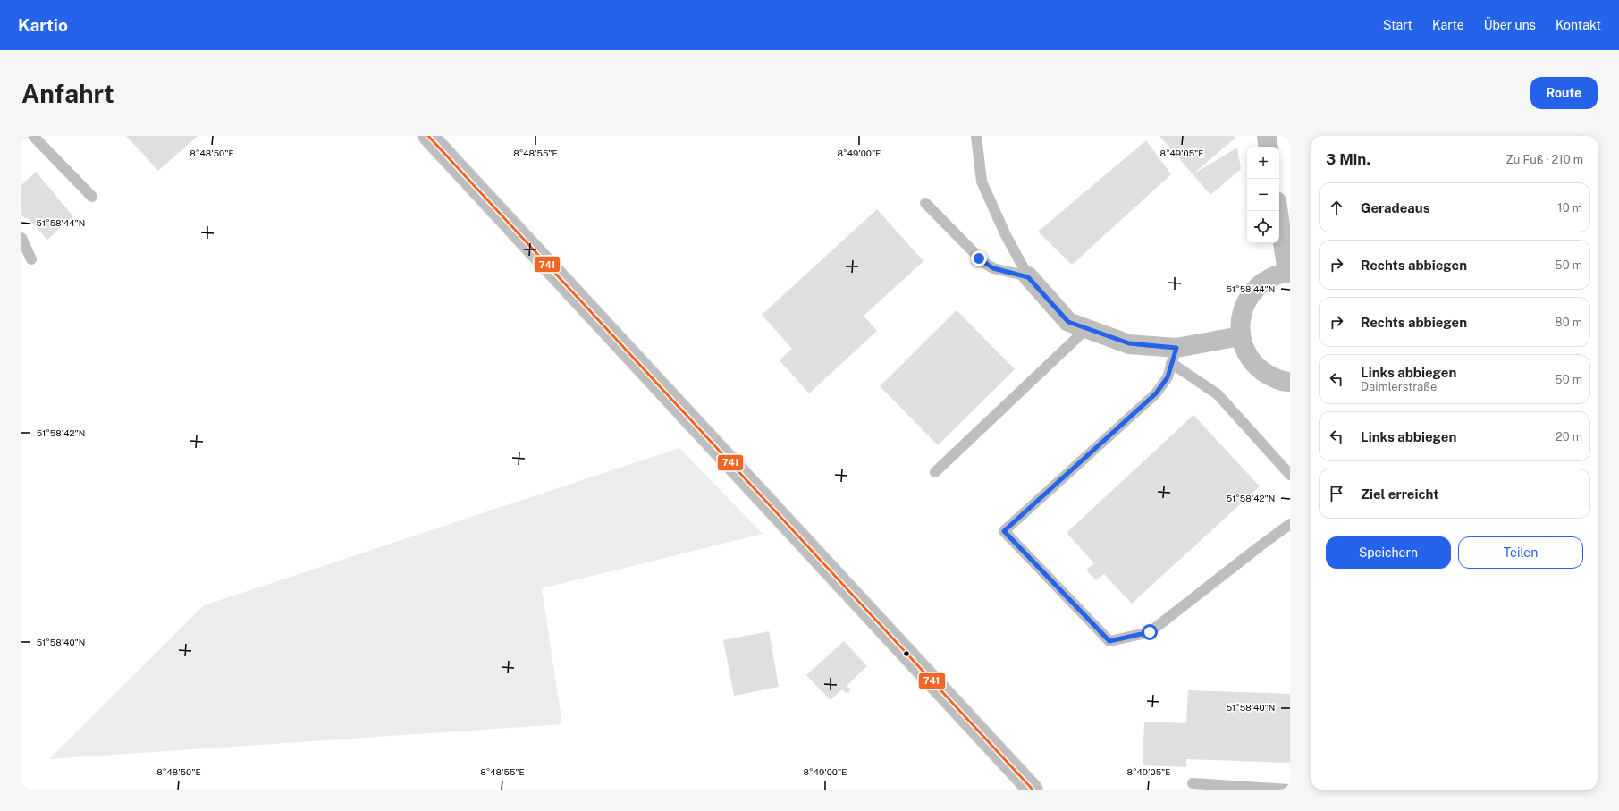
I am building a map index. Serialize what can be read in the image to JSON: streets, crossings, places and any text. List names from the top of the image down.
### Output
{
  "lines": ["transit line 741"],
  "page": {
    "header": "Kartio",
    "nav": [
      "Start",
      "Karte",
      "Über uns",
      "Kontakt"
    ],
    "buttons": [
      "Route",
      ["Speichern", "Teilen"]
    ],
    "title": "Anfahrt",
    "heading": ["3 Min.", "Zu Fuß · 210 m"],
    "map_buttons": ["+", "−"],
    "list": [
      ["Geradeaus", "10 m"],
      ["Rechts abbiegen", "50 m"],
      ["Rechts abbiegen", "80 m"],
      ["Links abbiegen", "Daimlerstraße", "50 m"],
      ["Links abbiegen", "20 m"],
      "Ziel erreicht"
    ]
  },
  "coordinates": [
    "8°48'50\"E",
    "8°48'55\"E",
    "8°49'00\"E",
    "8°49'05\"E",
    "51°58'44\"N",
    "51°58'42\"N",
    "51°58'40\"N"
  ]
}
